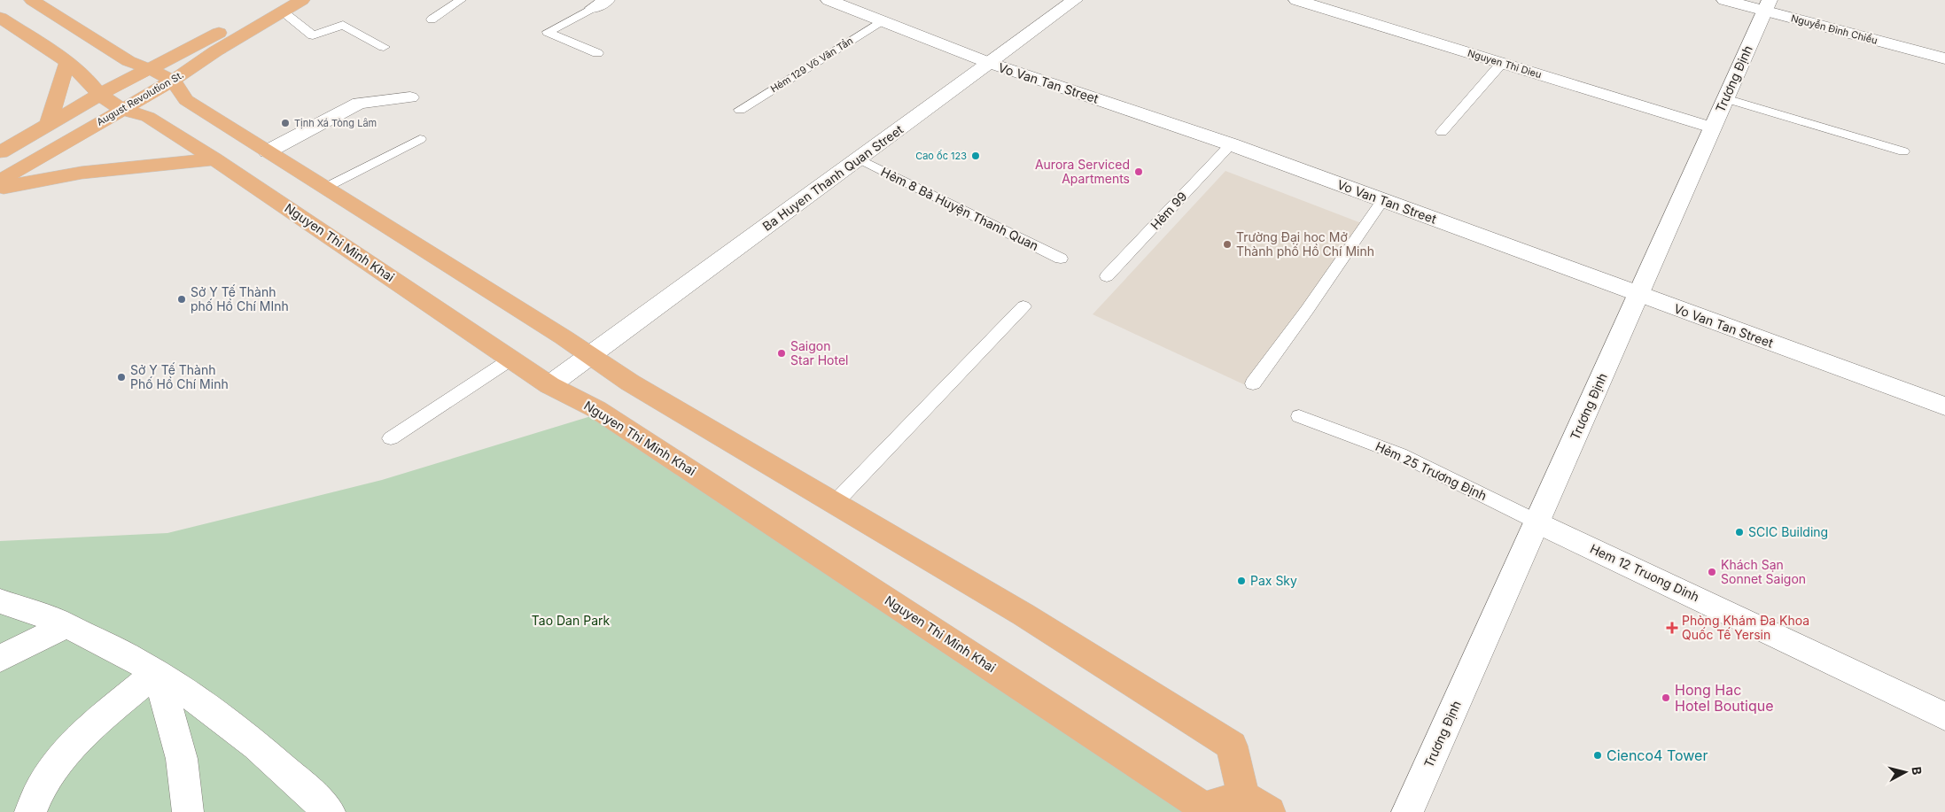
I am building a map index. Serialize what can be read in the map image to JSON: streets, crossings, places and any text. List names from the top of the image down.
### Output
{
  "streets": {
    "main road": ["August Revolution St.", "Nguyen Thi Minh Khai"],
    "street": [
      "Nguyễn Đình Chiểu",
      "Nguyen Thi Dieu",
      "Trương Định",
      "Vo Van Tan Street",
      "Ba Huyen Thanh Quan Street",
      "Hem 12 Truong Dinh"
    ],
    "lane": [
      "Hẻm 129 Võ Văn Tần",
      "Hẻm 8 Bà Huyện Thanh Quan",
      "Hẻm 99",
      "Hẻm 25 Trương Định"
    ]
  },
  "crossings": [
    ["Nguyễn Đình Chiểu", "Trương Định"],
    ["Nguyen Thi Dieu", "Trương Định"],
    ["Hẻm 129 Võ Văn Tần", "Vo Van Tan Street"],
    ["Trương Định", "Vo Van Tan Street"],
    ["Trương Định", "Hẻm 25 Trương Định"],
    ["Trương Định", "Hem 12 Truong Dinh"],
    ["Vo Van Tan Street", "Ba Huyen Thanh Quan Street"],
    ["Vo Van Tan Street", "Hẻm 99"],
    ["August Revolution St.", "Nguyen Thi Minh Khai"],
    ["Ba Huyen Thanh Quan Street", "Hẻm 8 Bà Huyện Thanh Quan"],
    ["Ba Huyen Thanh Quan Street", "Nguyen Thi Minh Khai"],
    ["Hẻm 25 Trương Định", "Hem 12 Truong Dinh"]
  ],
  "parks": ["Tao Dan Park"],
  "places": {
    "other": [
      "Tịnh Xá Tòng Lâm",
      "Cao ốc 123",
      "Aurora Serviced Apartments",
      "Trường Đại học Mở Thành phố Hồ Chí Minh",
      "Sở Y Tế Thành phố Hồ Chí MInh",
      "Saigon Star Hotel",
      "Sở Y Tế Thành Phố Hồ Chí Minh",
      "SCIC Building",
      "Khách Sạn Sonnet Saigon",
      "Pax Sky",
      "Hong Hac Hotel Boutique",
      "Cienco4 Tower"
    ],
    "health": ["Phòng Khám Đa Khoa Quốc Tế Yersin"]
  },
  "north": "right"
}
